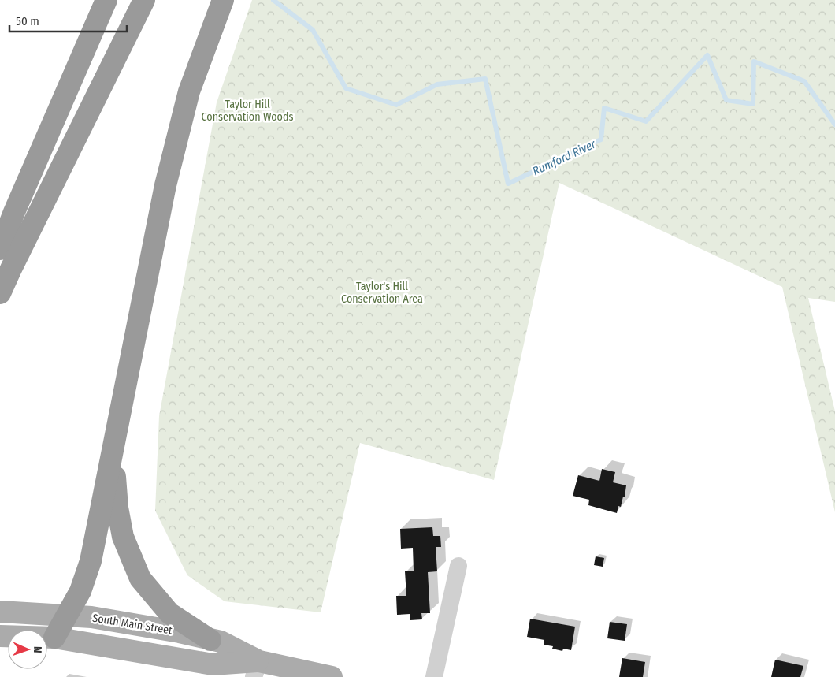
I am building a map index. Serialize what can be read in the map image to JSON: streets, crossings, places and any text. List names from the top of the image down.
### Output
{
  "streets": {
    "main road": ["South Main Street"]
  },
  "water": ["Rumford River"],
  "parks": ["Taylor Hill Conservation Woods", "Taylor's Hill Conservation Area"],
  "scale_bar": "50 m",
  "north": "right"
}
